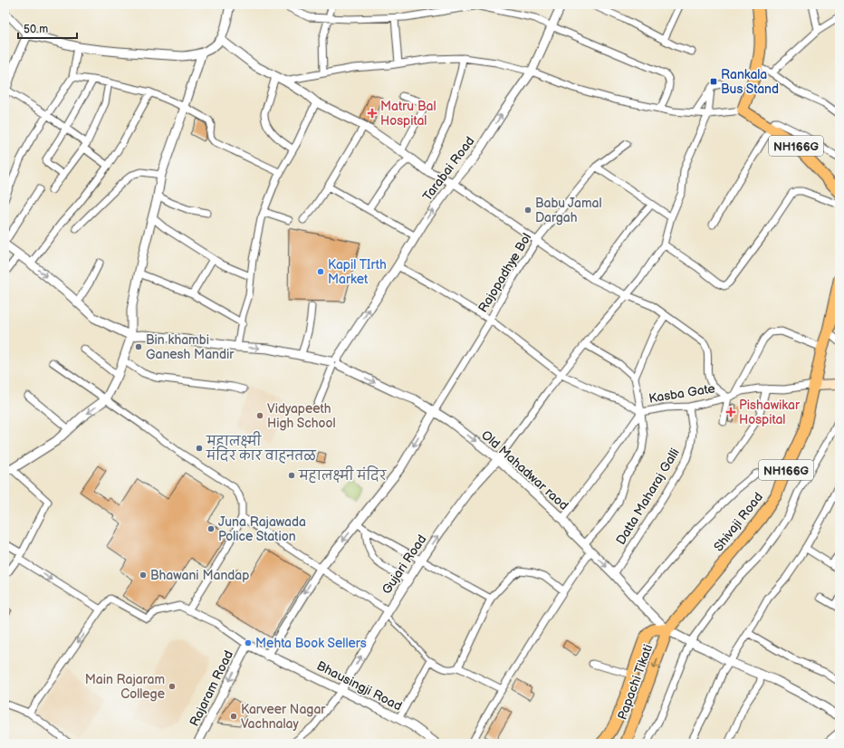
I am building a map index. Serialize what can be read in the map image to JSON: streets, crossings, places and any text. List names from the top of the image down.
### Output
{
  "streets": {
    "highway": ["NH166G", "Shivaji Road", "Papachi Tikati"],
    "street": [
      "Tarabai Road",
      "Rajopadhye Bol",
      "Kasba Gate",
      "Old Mahadwar raod",
      "Datta Maharaj Galli",
      "Gujari Road",
      "Bhausingji Road",
      "Rajaram Road"
    ]
  },
  "crossings": [
    ["Tarabai Road", "Old Mahadwar raod"],
    ["Rajopadhye Bol", "Old Mahadwar raod"],
    ["Kasba Gate", "Old Mahadwar raod"],
    ["Kasba Gate", "Datta Maharaj Galli"],
    ["Kasba Gate", "Shivaji Road"],
    ["Old Mahadwar raod", "Datta Maharaj Galli"],
    ["Old Mahadwar raod", "Shivaji Road"],
    ["Old Mahadwar raod", "Gujari Road"],
    ["Old Mahadwar raod", "Papachi Tikati"],
    ["Shivaji Road", "Papachi Tikati"],
    ["Gujari Road", "Bhausingji Road"],
    ["Bhausingji Road", "Rajaram Road"]
  ],
  "one_way": ["Rajaram Road"],
  "places": {
    "transit": ["Rankala Bus Stand"],
    "health": ["Matru Bal Hospital", "Pishawikar Hospital"],
    "other": [
      "Babu Jamal Dargah",
      "Kapil TIrth Market",
      "Bin khambi Ganesh Mandir",
      "Vidyapeeth High School",
      "महालक्ष्मी मंदिर कार वाहनतळ",
      "महालक्ष्मी मंदिर",
      "Juna Rajawada Police Station",
      "Bhawani Mandap",
      "Mehta Book Sellers",
      "Main Rajaram College",
      "Karveer Nagar Vachnalay"
    ]
  },
  "scale_bar": "50 m"
}
